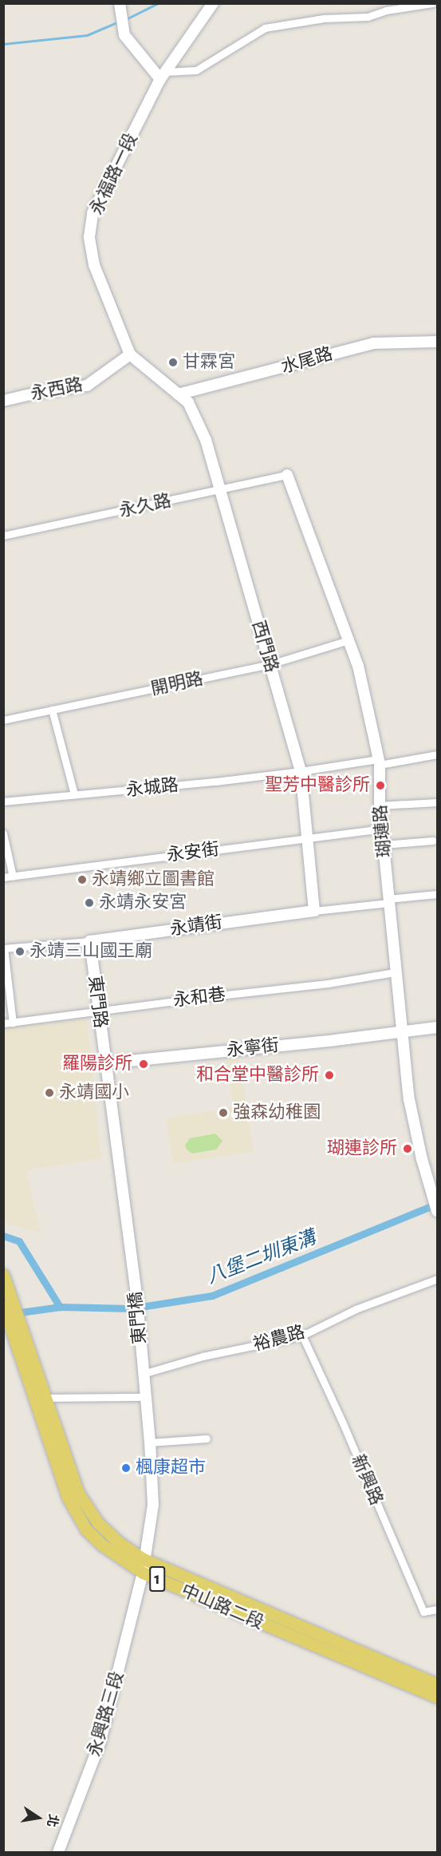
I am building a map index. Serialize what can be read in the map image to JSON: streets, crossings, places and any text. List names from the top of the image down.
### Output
{
  "streets": {
    "main road": ["1", "中山路二段"],
    "street": [
      "永福路一段",
      "水尾路",
      "永西路",
      "永久路",
      "西門路",
      "開明路",
      "永城路",
      "瑚璉路",
      "永安街",
      "永靖街",
      "永和巷",
      "東門路",
      "永寧街",
      "東門橋",
      "裕農路",
      "新興路",
      "永興路三段"
    ]
  },
  "crossings": [
    ["永福路一段", "水尾路"],
    ["永福路一段", "永西路"],
    ["永福路一段", "西門路"],
    ["水尾路", "西門路"],
    ["永久路", "西門路"],
    ["永久路", "瑚璉路"],
    ["西門路", "開明路"],
    ["西門路", "永城路"],
    ["西門路", "永安街"],
    ["西門路", "永靖街"],
    ["開明路", "瑚璉路"],
    ["永城路", "瑚璉路"],
    ["瑚璉路", "永安街"],
    ["瑚璉路", "永靖街"],
    ["瑚璉路", "永和巷"],
    ["瑚璉路", "永寧街"],
    ["永靖街", "東門路"],
    ["永和巷", "東門路"],
    ["東門路", "永寧街"],
    ["東門路", "東門橋"],
    ["永寧街", "東門橋"],
    ["東門橋", "裕農路"],
    ["東門橋", "中山路二段"],
    ["東門橋", "永興路三段"],
    ["裕農路", "新興路"],
    ["1", "中山路二段"],
    ["中山路二段", "永興路三段"]
  ],
  "water": ["八堡二圳東溝"],
  "places": [
    "甘霖宮",
    "聖芳中醫診所",
    "永靖鄉立圖書館",
    "永靖永安宮",
    "永靖三山國王廟",
    "羅陽診所",
    "和合堂中醫診所",
    "永靖國小",
    "強森幼稚園",
    "瑚連診所",
    "楓康超市"
  ],
  "north": "right"
}
